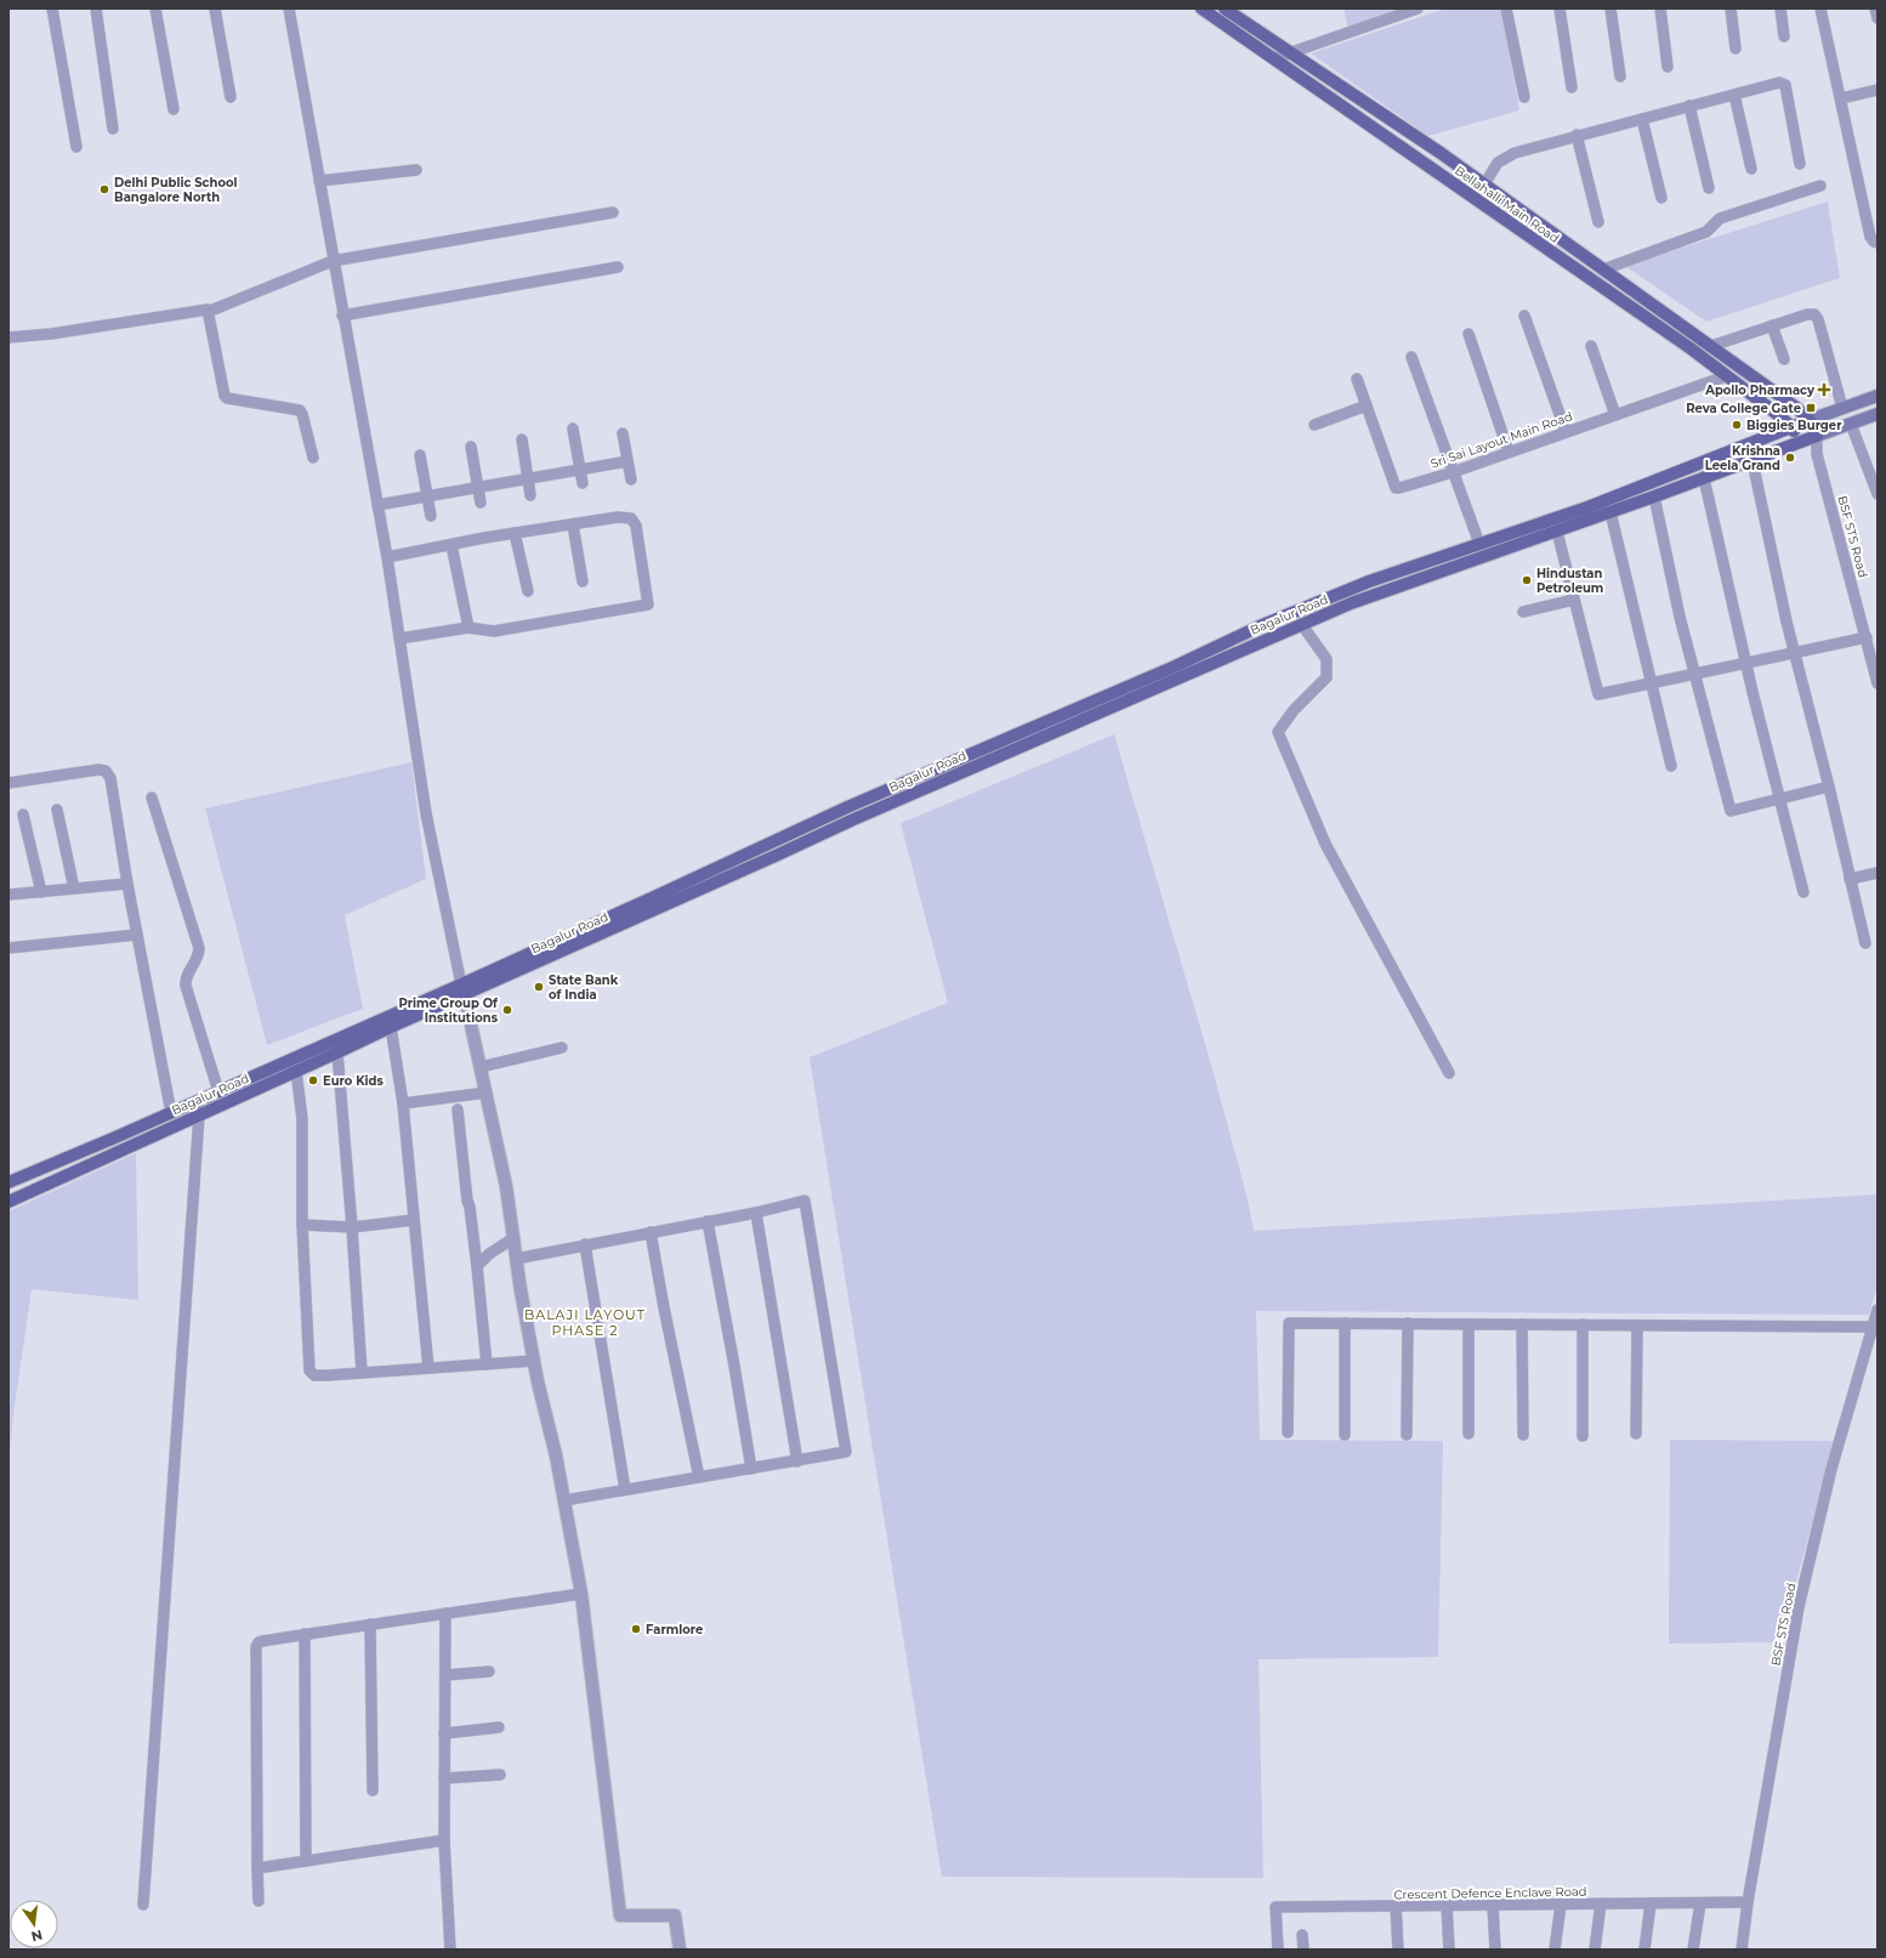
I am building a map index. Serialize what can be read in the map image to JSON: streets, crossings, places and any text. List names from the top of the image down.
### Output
{
  "streets": {
    "main road": ["Bellahalli Main Road", "Bagalur Road"],
    "street": ["Sri Sai Layout Main Road", "BSF STS Road", "Crescent Defence Enclave Road"]
  },
  "crossings": [
    ["Bellahalli Main Road", "Sri Sai Layout Main Road"],
    ["Bellahalli Main Road", "Bagalur Road"],
    ["BSF STS Road", "Bagalur Road"],
    ["BSF STS Road", "Crescent Defence Enclave Road"]
  ],
  "districts": ["BALAJI LAYOUT PHASE 2"],
  "places": {
    "other": [
      "Delhi Public School Bangalore North",
      "Biggies Burger",
      "Krishna Leela Grand",
      "Hindustan Petroleum",
      "State Bank of India",
      "Prime Group Of Institutions",
      "Euro Kids",
      "Farmlore"
    ],
    "health": ["Apollo Pharmacy"],
    "transit": ["Reva College Gate"]
  },
  "north": "bottom"
}
